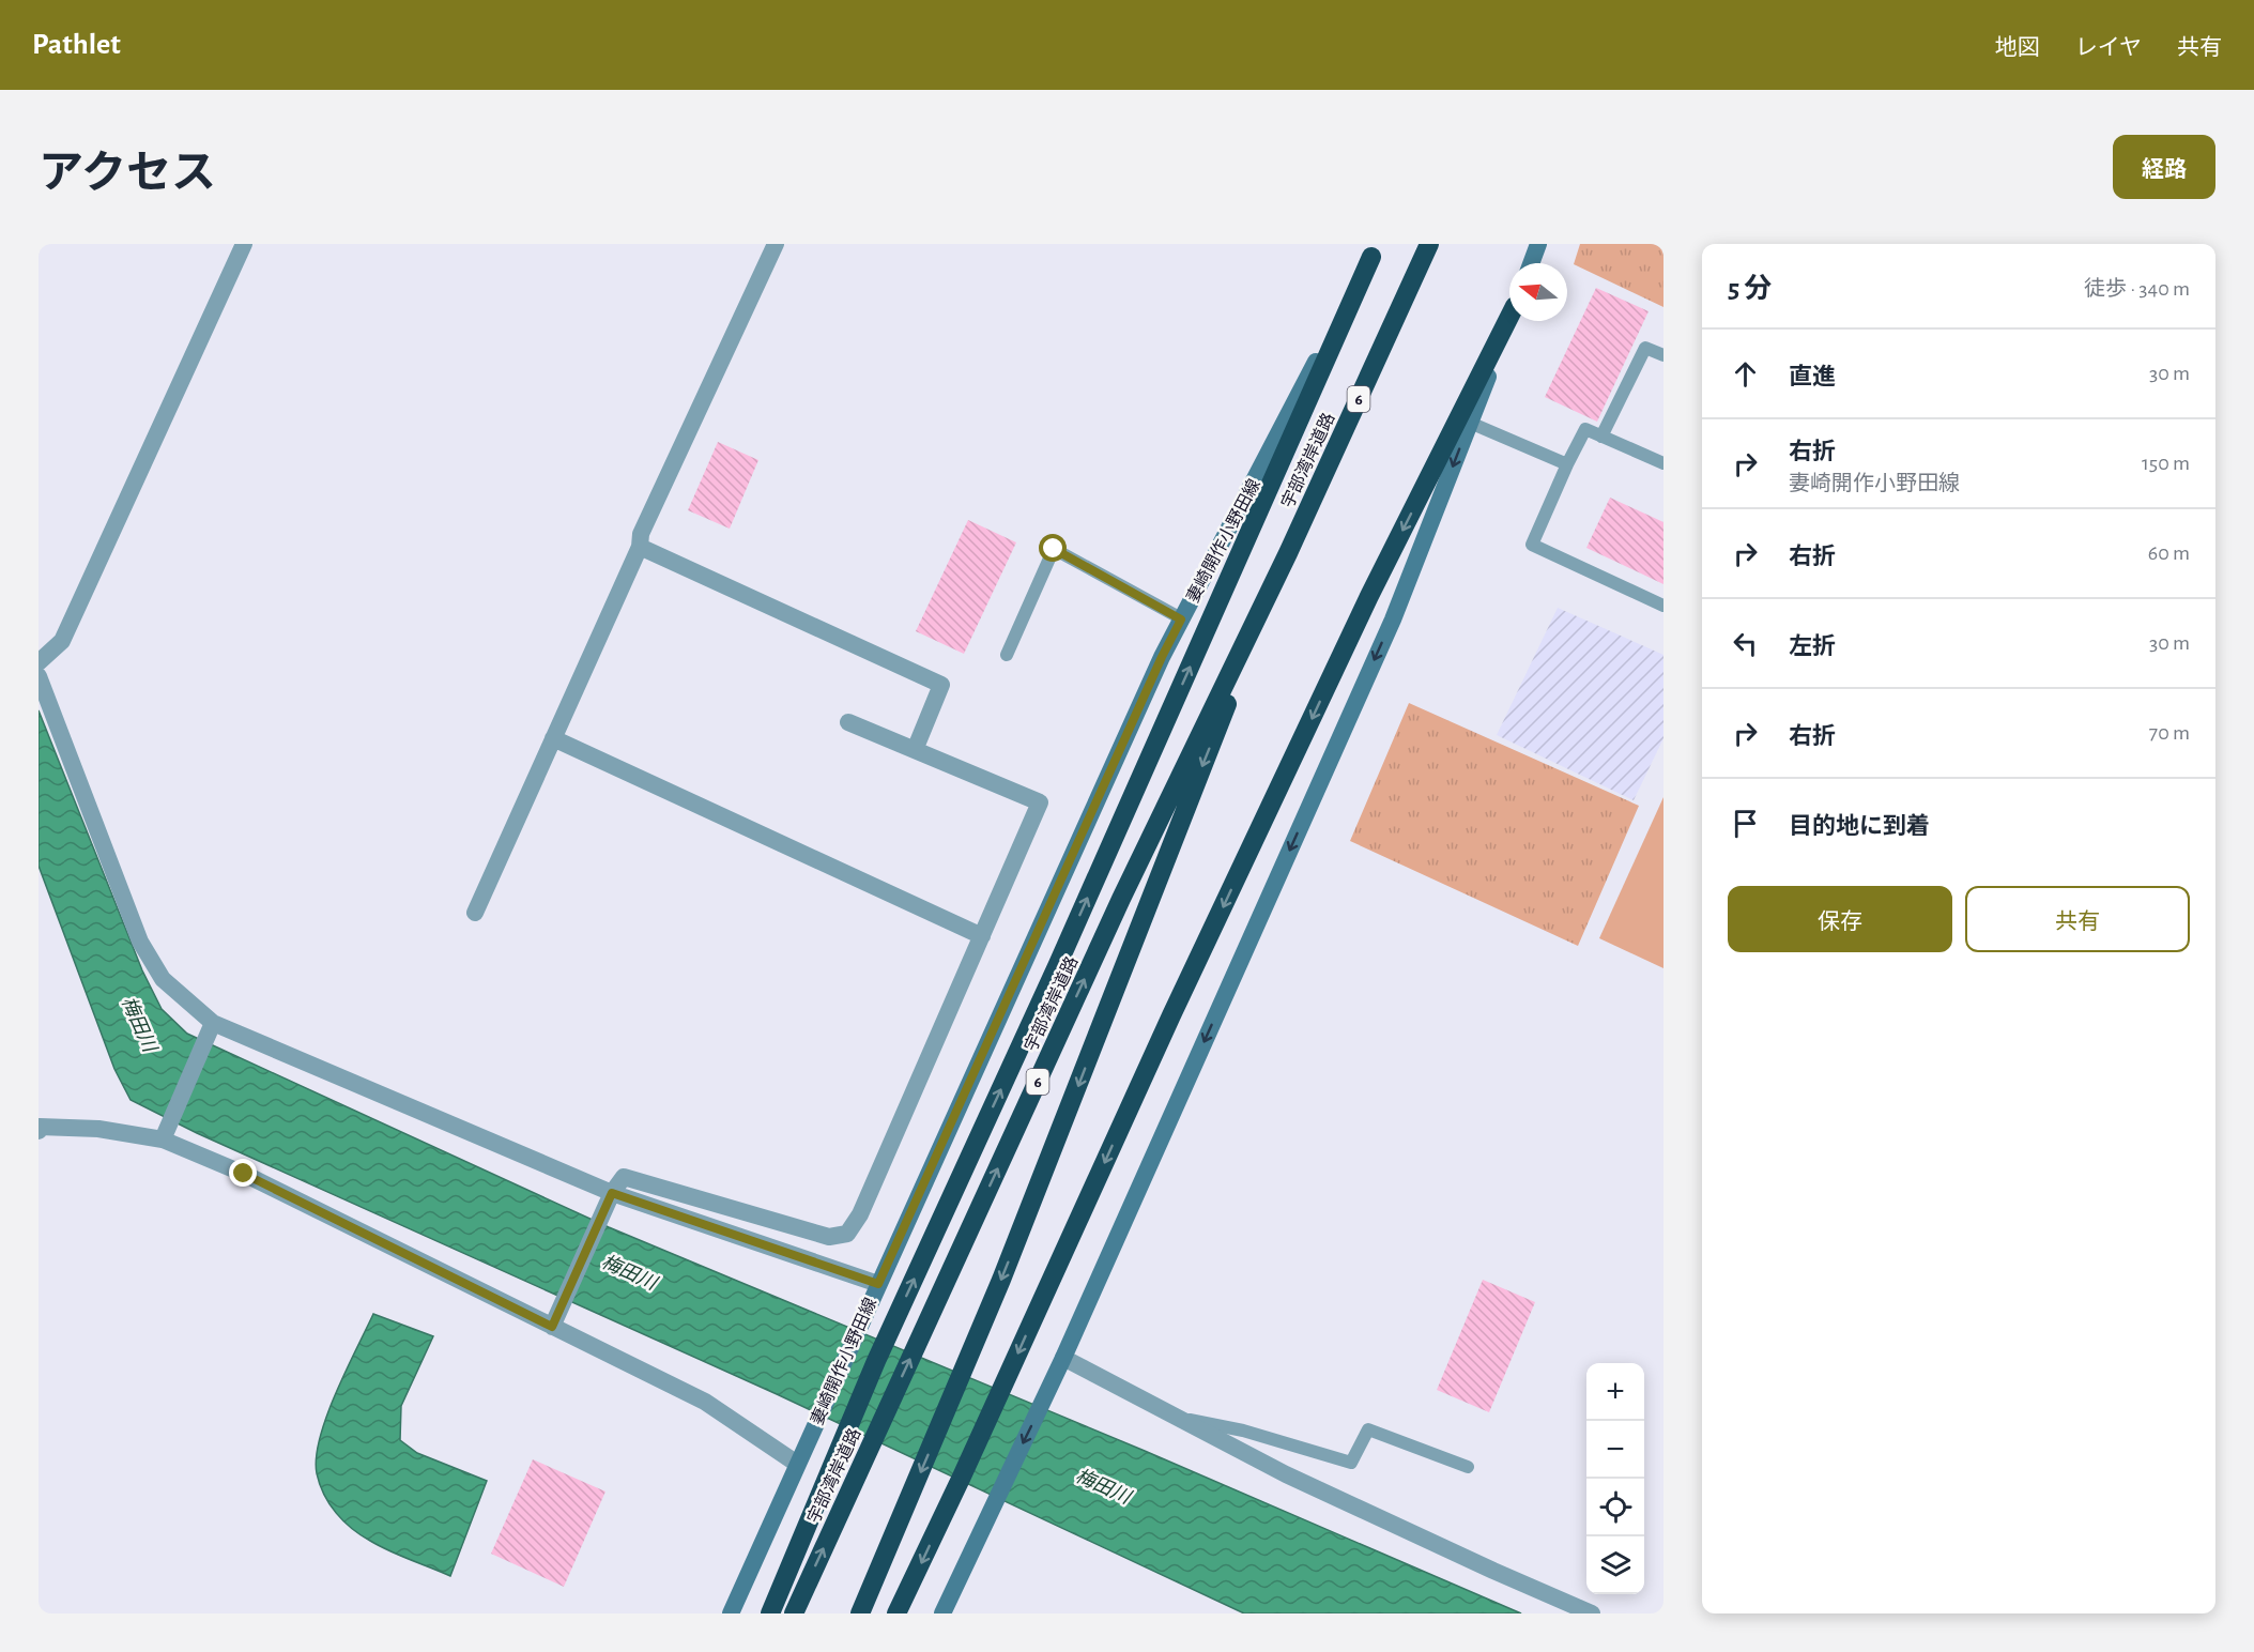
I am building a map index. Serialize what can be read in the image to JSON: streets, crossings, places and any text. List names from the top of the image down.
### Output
{
  "streets": {
    "highway": ["6", "宇部湾岸道路"],
    "main road": ["妻崎開作小野田線"]
  },
  "water": ["梅田川"],
  "north": "left",
  "page": {
    "header": "Pathlet",
    "nav": ["地図", "レイヤ", "共有"],
    "title": "アクセス",
    "buttons": [
      "経路",
      ["保存", "共有"]
    ],
    "heading": ["5 分", "徒歩 · 340 m"],
    "list": [
      ["直進", "30 m"],
      ["右折", "妻崎開作小野田線", "150 m"],
      ["右折", "60 m"],
      ["左折", "30 m"],
      ["右折", "70 m"],
      "目的地に到着"
    ],
    "map_buttons": ["+", "−"]
  }
}
